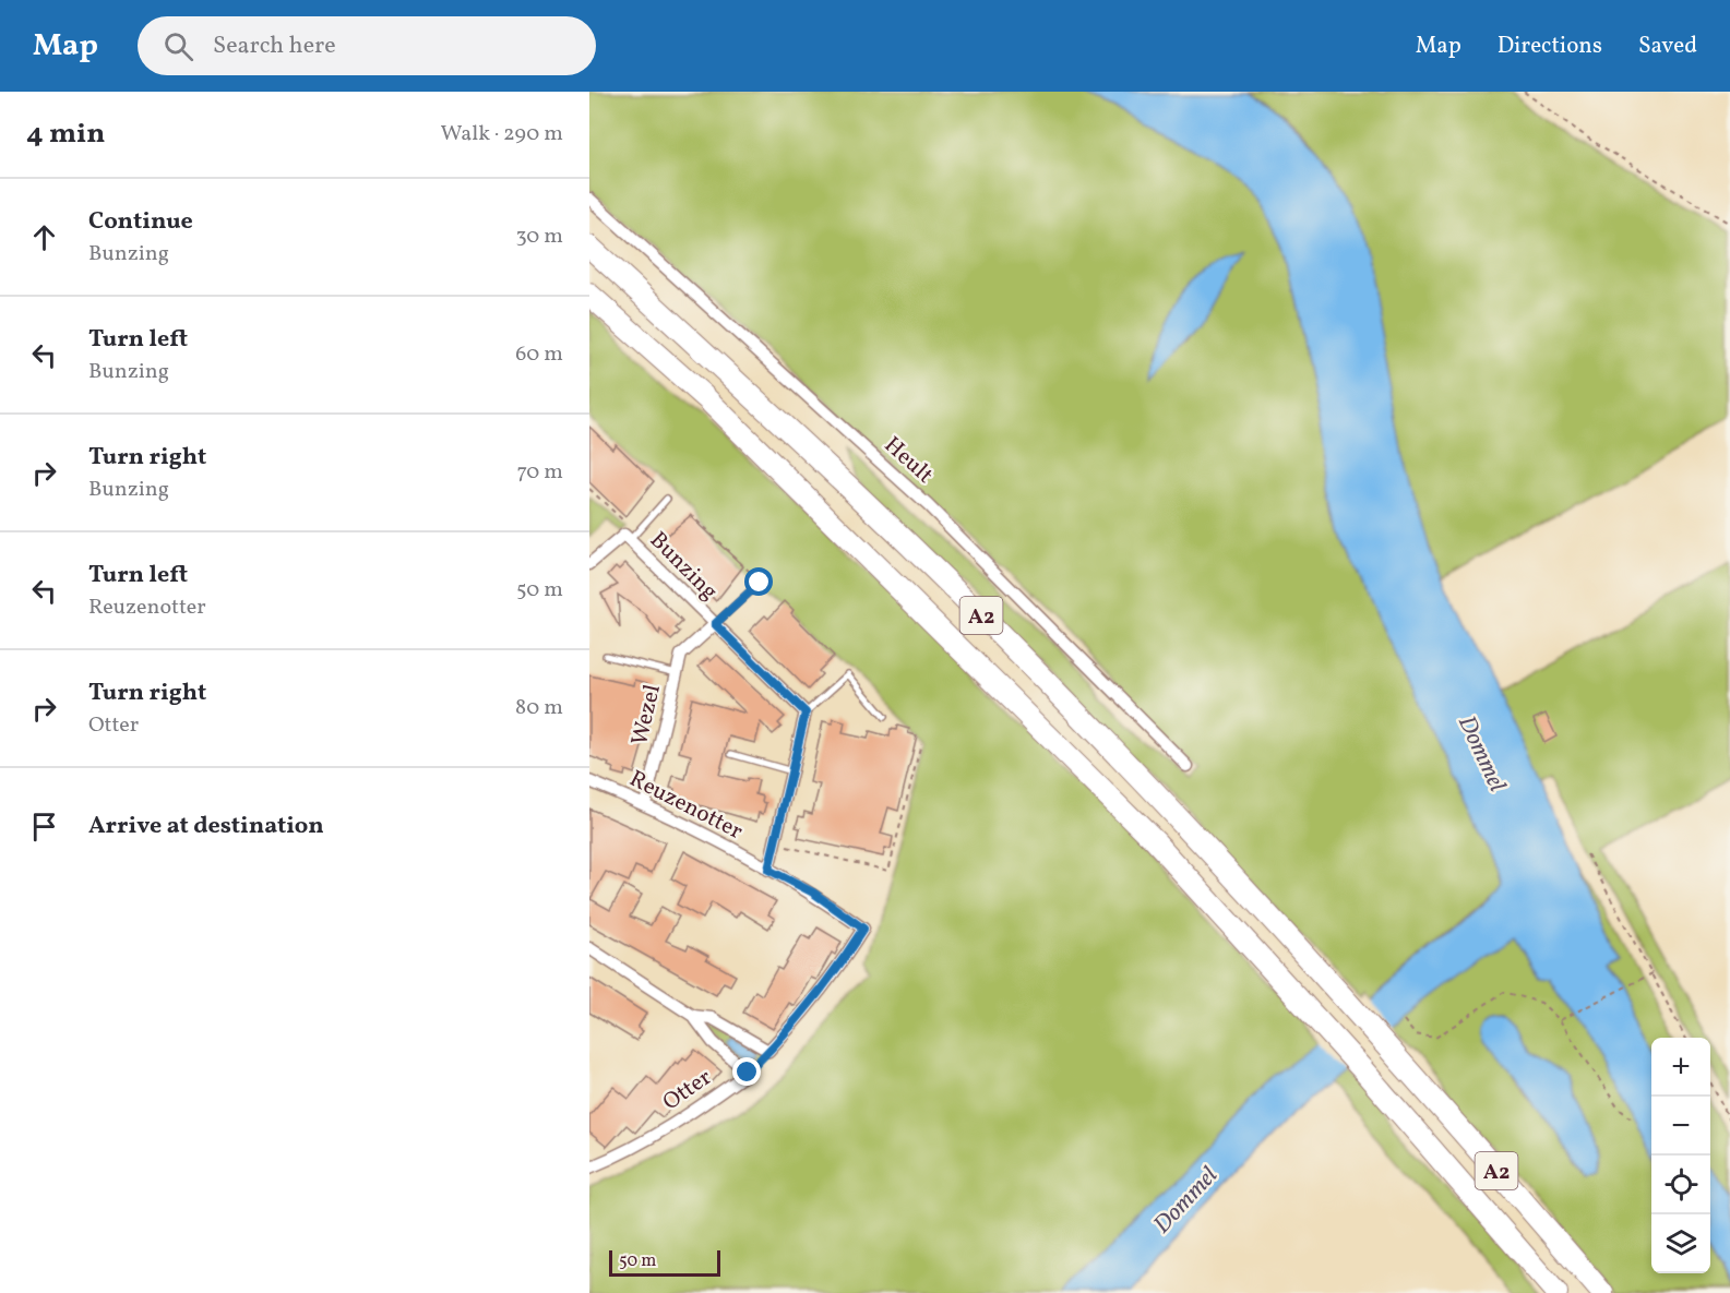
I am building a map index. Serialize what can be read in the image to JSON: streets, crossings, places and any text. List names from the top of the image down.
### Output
{
  "streets": {
    "highway": ["A2"],
    "street": [
      "Heult",
      "Bunzing",
      "Wezel",
      "Reuzenotter",
      "Otter"
    ]
  },
  "crossings": [
    ["Bunzing", "Wezel"],
    ["Wezel", "Reuzenotter"],
    ["Reuzenotter", "Otter"]
  ],
  "water": ["Dommel"],
  "scale_bar": "50 m",
  "page": {
    "header": "Map",
    "search": "Search here",
    "nav": ["Map", "Directions", "Saved"],
    "heading": ["4 min", "Walk · 290 m"],
    "list": [
      ["Continue", "Bunzing", "30 m"],
      ["Turn left", "Bunzing", "60 m"],
      ["Turn right", "Bunzing", "70 m"],
      ["Turn left", "Reuzenotter", "50 m"],
      ["Turn right", "Otter", "80 m"],
      "Arrive at destination"
    ],
    "map_buttons": ["+", "−"],
    "scale": "50 m"
  }
}
